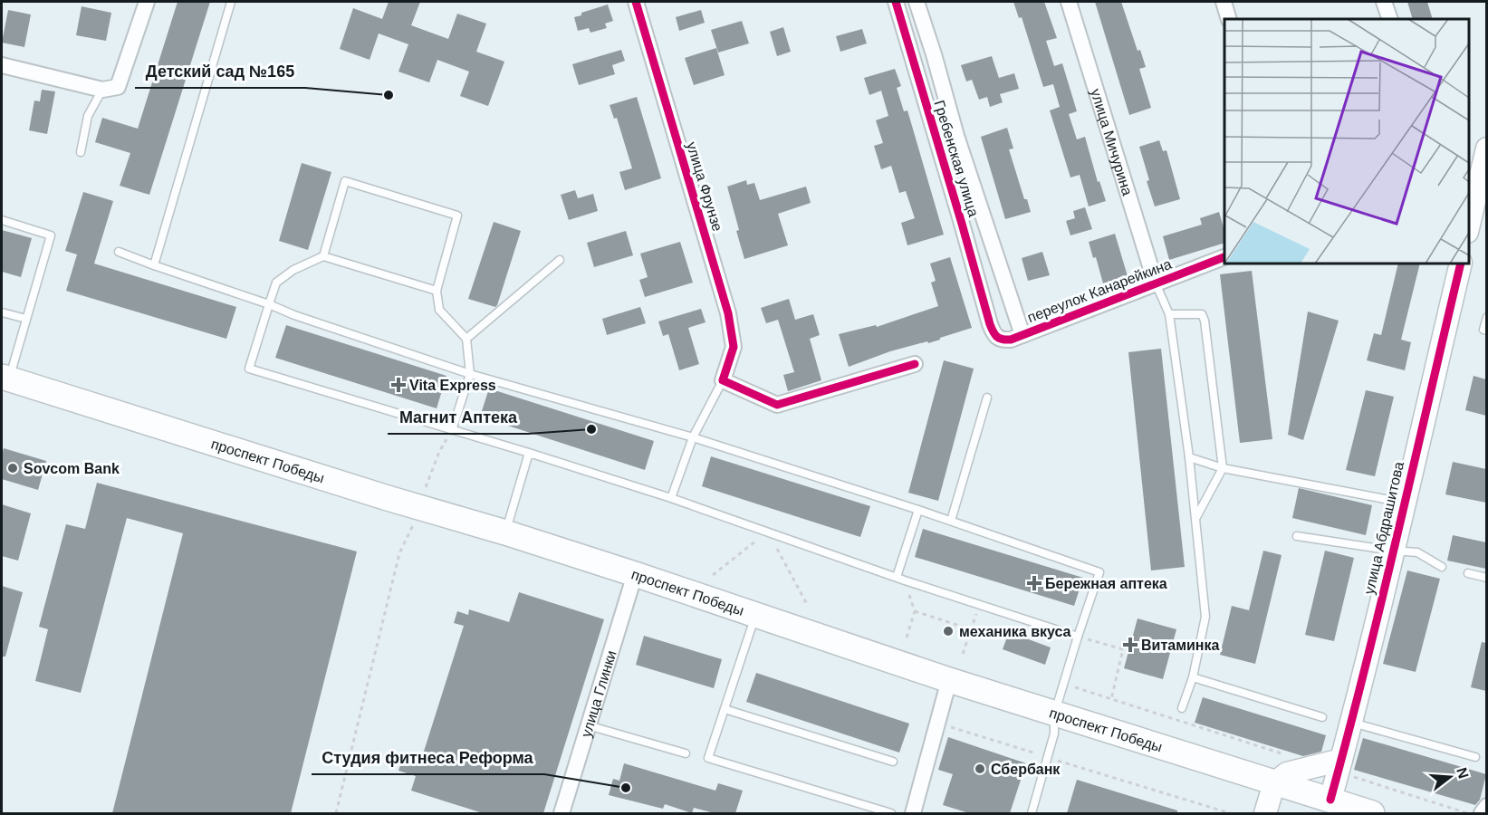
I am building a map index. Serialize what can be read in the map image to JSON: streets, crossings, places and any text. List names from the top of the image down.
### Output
{
  "streets": {
    "main road": ["проспект Победы"],
    "street": [
      "улица Мичурина",
      "Гребенская улица",
      "улица Фрунзе",
      "переулок Канарейкина",
      "улица Абдрашитова",
      "улица Глинки"
    ]
  },
  "crossings": [
    ["улица Мичурина", "переулок Канарейкина"],
    ["Гребенская улица", "переулок Канарейкина"],
    ["проспект Победы", "улица Абдрашитова"],
    ["проспект Победы", "улица Глинки"]
  ],
  "places": {
    "other": [
      "Детский сад №165",
      "Магнит Аптека",
      "Sovcom Bank",
      "механика вкуса",
      "Сбербанк",
      "Студия фитнеса Реформа"
    ],
    "health": ["Vita Express", "Бережная аптека", "Витаминка"]
  },
  "north": "right"
}
